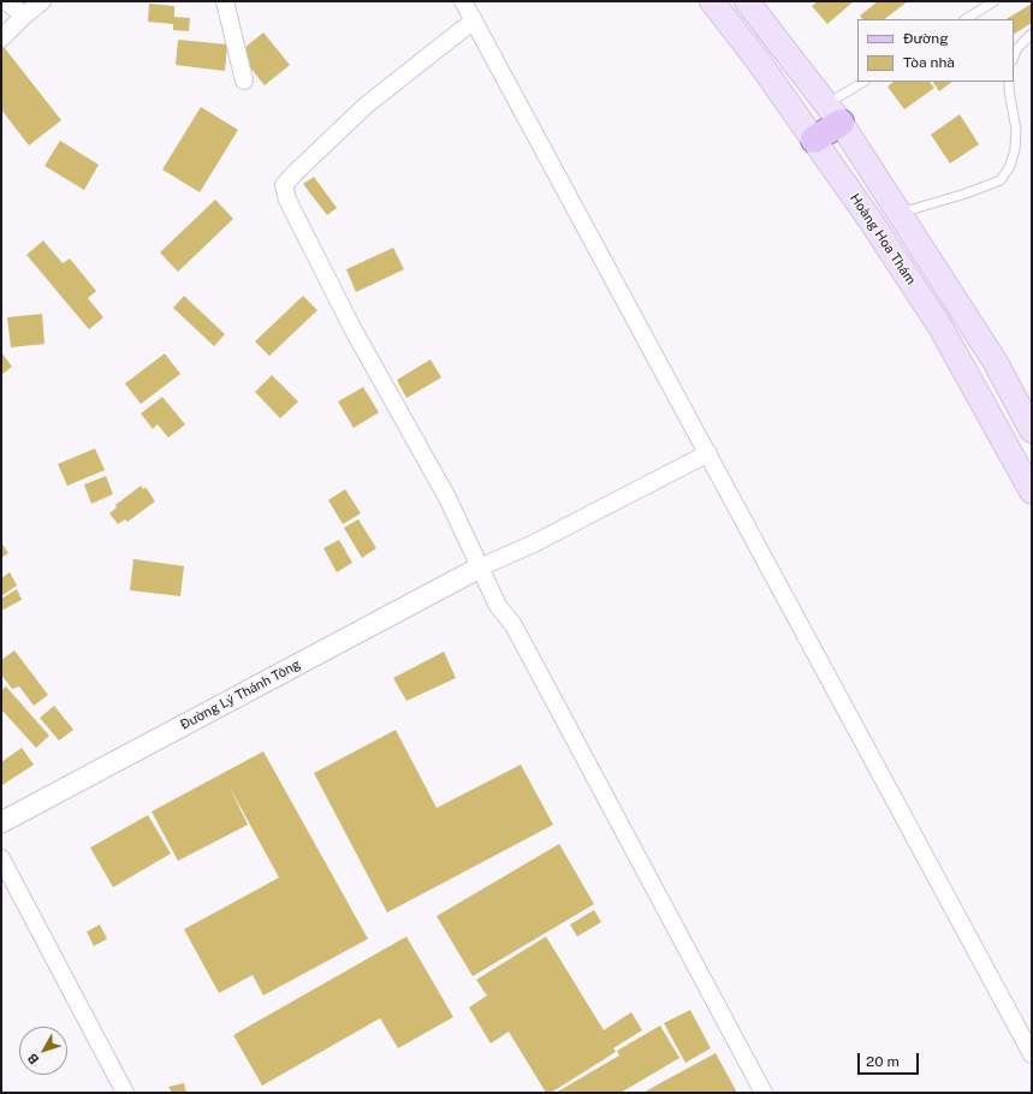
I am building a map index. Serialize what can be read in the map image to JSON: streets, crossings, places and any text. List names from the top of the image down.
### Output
{
  "streets": {
    "main road": ["Hoàng Hoa Thám"],
    "street": ["Đường Lý Thánh Tông"]
  },
  "legend": ["Đường", "Tòa nhà"],
  "scale_bar": "20 m",
  "north": "bottom left"
}
